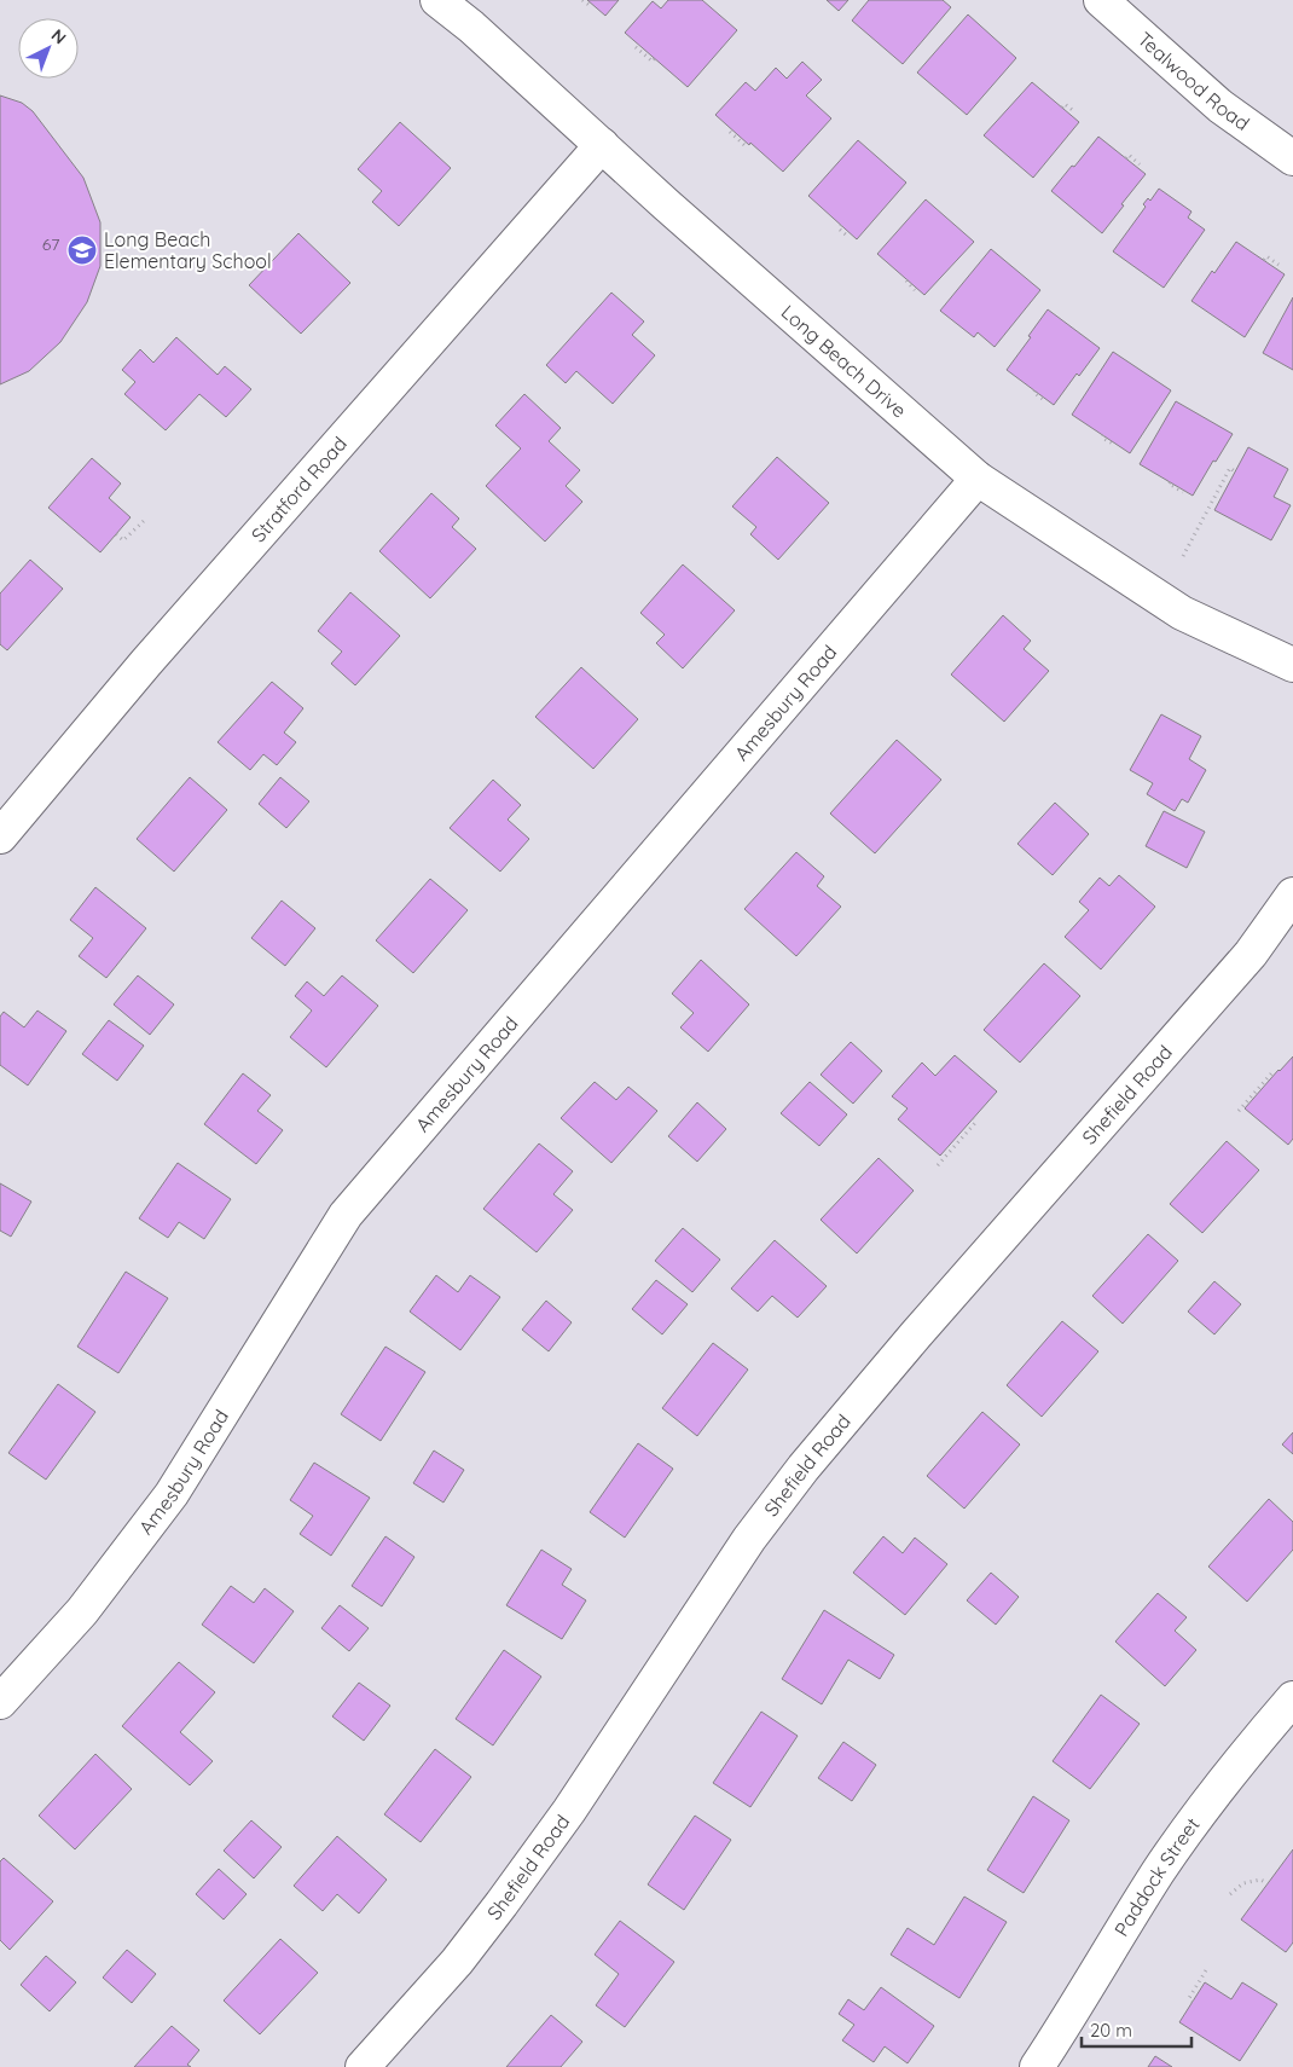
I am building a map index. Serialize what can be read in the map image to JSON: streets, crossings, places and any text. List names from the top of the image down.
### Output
{
  "streets": {
    "street": [
      "Tealwood Road",
      "Long Beach Drive",
      "Stratford Road",
      "Amesbury Road",
      "Shefield Road",
      "Paddock Street"
    ]
  },
  "crossings": [
    ["Long Beach Drive", "Stratford Road"],
    ["Long Beach Drive", "Amesbury Road"]
  ],
  "places": {
    "school or university": ["Long Beach Elementary School"]
  },
  "house_numbers": ["67"],
  "scale_bar": "20 m",
  "north": "top right"
}
